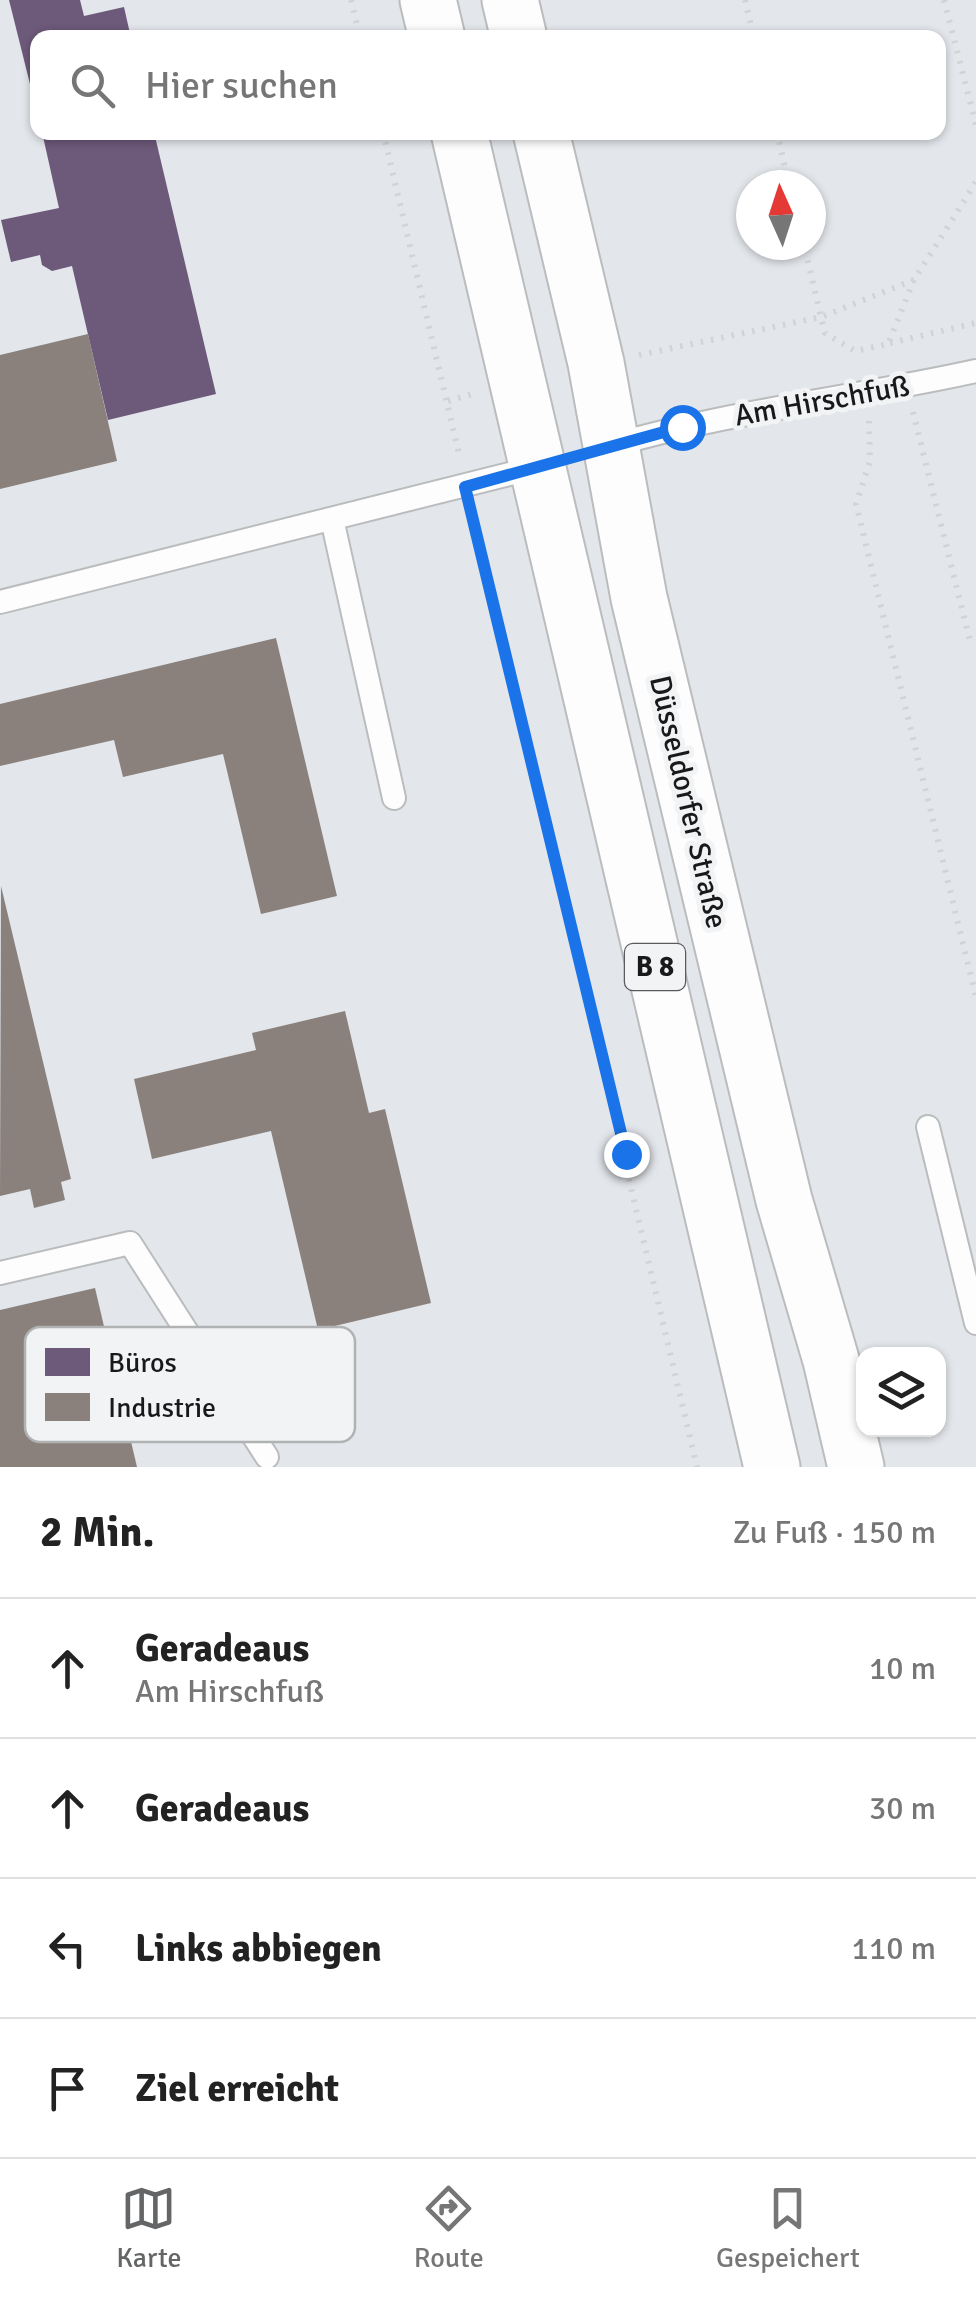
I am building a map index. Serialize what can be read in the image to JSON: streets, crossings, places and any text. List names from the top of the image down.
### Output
{
  "streets": {
    "main road": ["Düsseldorfer Straße", "B 8"],
    "lane": ["Am Hirschfuß"]
  },
  "crossings": [
    ["Am Hirschfuß", "Düsseldorfer Straße"]
  ],
  "legend": ["Büros", "Industrie"],
  "north": "top",
  "page": {
    "search": "Hier suchen",
    "heading": ["2 Min.", "Zu Fuß · 150 m"],
    "list": [
      ["Geradeaus", "Am Hirschfuß", "10 m"],
      ["Geradeaus", "30 m"],
      ["Links abbiegen", "110 m"],
      "Ziel erreicht"
    ],
    "nav": ["Karte", "Route", "Gespeichert"]
  }
}
